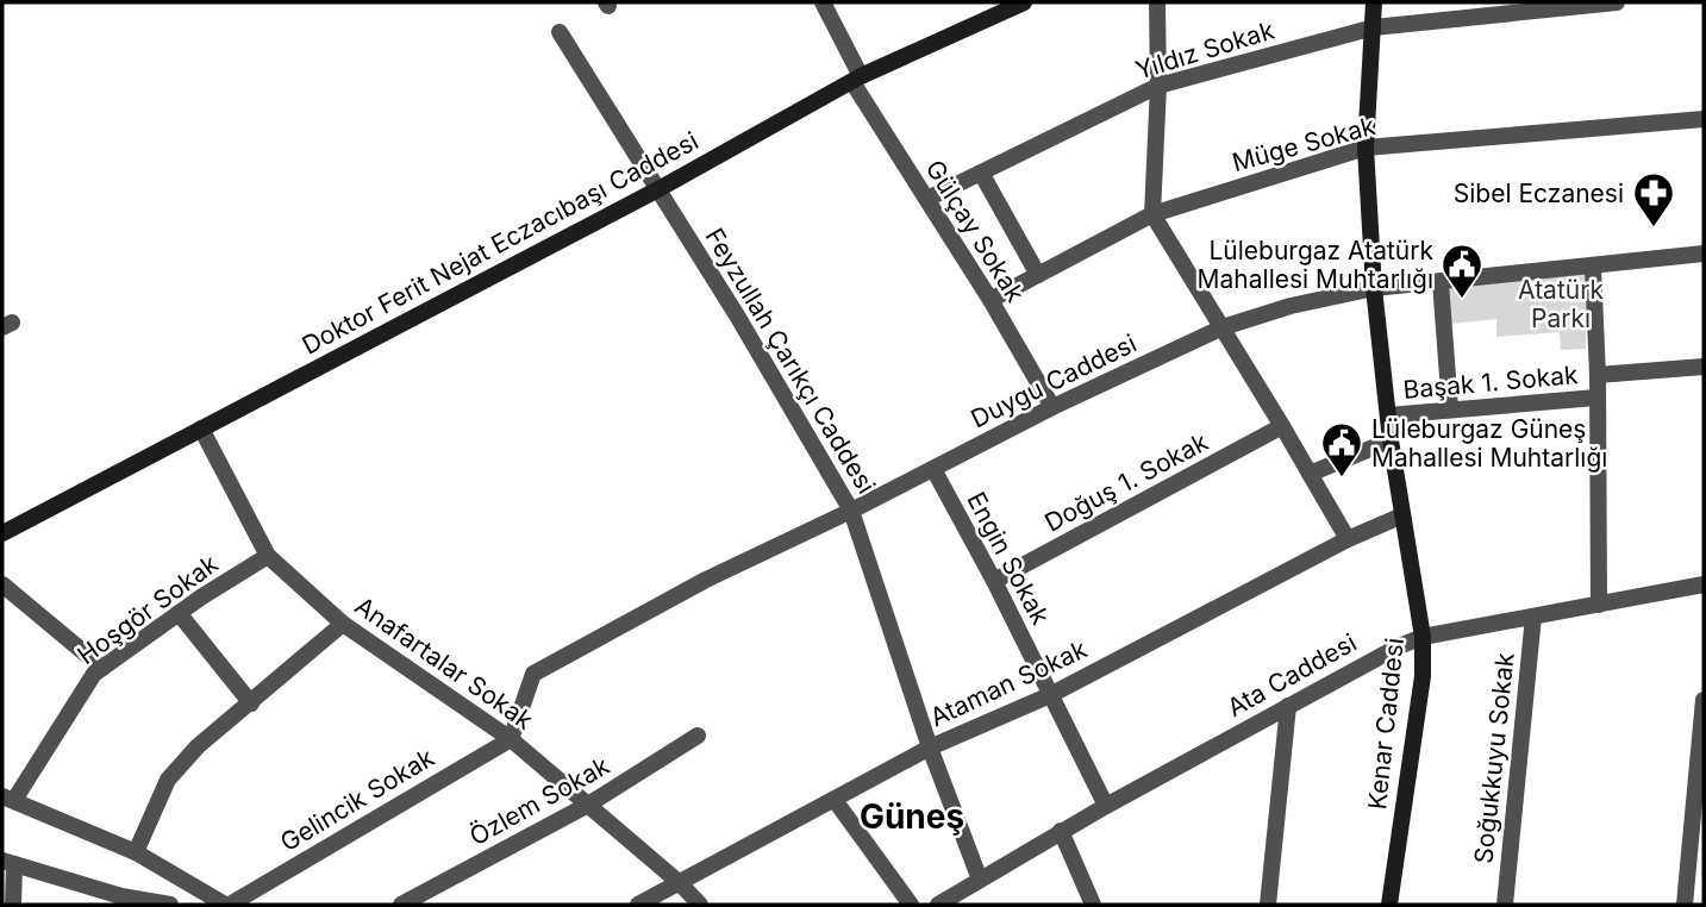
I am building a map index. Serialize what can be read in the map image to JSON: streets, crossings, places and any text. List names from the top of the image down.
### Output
{
  "streets": {
    "main road": ["Doktor Ferit Nejat Eczacıbaşı Caddesi", "Kenar Caddesi"],
    "street": [
      "Yıldız Sokak",
      "Müge Sokak",
      "Gülçay Sokak",
      "Feyzullah Çarıkçı Caddesi",
      "Duygu Caddesi",
      "Başak 1. Sokak",
      "Doğuş 1. Sokak",
      "Engin Sokak",
      "Hoşgör Sokak",
      "Anafartalar Sokak",
      "Ata Caddesi",
      "Ataman Sokak",
      "Soğukkuyu Sokak",
      "Gelincik Sokak",
      "Özlem Sokak"
    ]
  },
  "crossings": [
    ["Yıldız Sokak", "Gülçay Sokak"],
    ["Yıldız Sokak", "Kenar Caddesi"],
    ["Müge Sokak", "Gülçay Sokak"],
    ["Müge Sokak", "Kenar Caddesi"],
    ["Gülçay Sokak", "Doktor Ferit Nejat Eczacıbaşı Caddesi"],
    ["Gülçay Sokak", "Duygu Caddesi"],
    ["Doktor Ferit Nejat Eczacıbaşı Caddesi", "Feyzullah Çarıkçı Caddesi"],
    ["Doktor Ferit Nejat Eczacıbaşı Caddesi", "Anafartalar Sokak"],
    ["Feyzullah Çarıkçı Caddesi", "Duygu Caddesi"],
    ["Feyzullah Çarıkçı Caddesi", "Ata Caddesi"],
    ["Feyzullah Çarıkçı Caddesi", "Ataman Sokak"],
    ["Duygu Caddesi", "Engin Sokak"],
    ["Duygu Caddesi", "Anafartalar Sokak"],
    ["Duygu Caddesi", "Kenar Caddesi"],
    ["Duygu Caddesi", "Gelincik Sokak"],
    ["Başak 1. Sokak", "Kenar Caddesi"],
    ["Doğuş 1. Sokak", "Engin Sokak"],
    ["Engin Sokak", "Ata Caddesi"],
    ["Engin Sokak", "Ataman Sokak"],
    ["Hoşgör Sokak", "Anafartalar Sokak"],
    ["Anafartalar Sokak", "Ataman Sokak"],
    ["Anafartalar Sokak", "Gelincik Sokak"],
    ["Anafartalar Sokak", "Özlem Sokak"],
    ["Ata Caddesi", "Kenar Caddesi"],
    ["Ata Caddesi", "Soğukkuyu Sokak"],
    ["Ataman Sokak", "Kenar Caddesi"]
  ],
  "districts": ["Güneş"],
  "parks": ["Atatürk Parkı"],
  "places": {
    "pharmacy": ["Sibel Eczanesi"],
    "public building": ["Lüleburgaz Atatürk Mahallesi Muhtarlığı", "Lüleburgaz Güneş Mahallesi Muhtarlığı"]
  }
}
